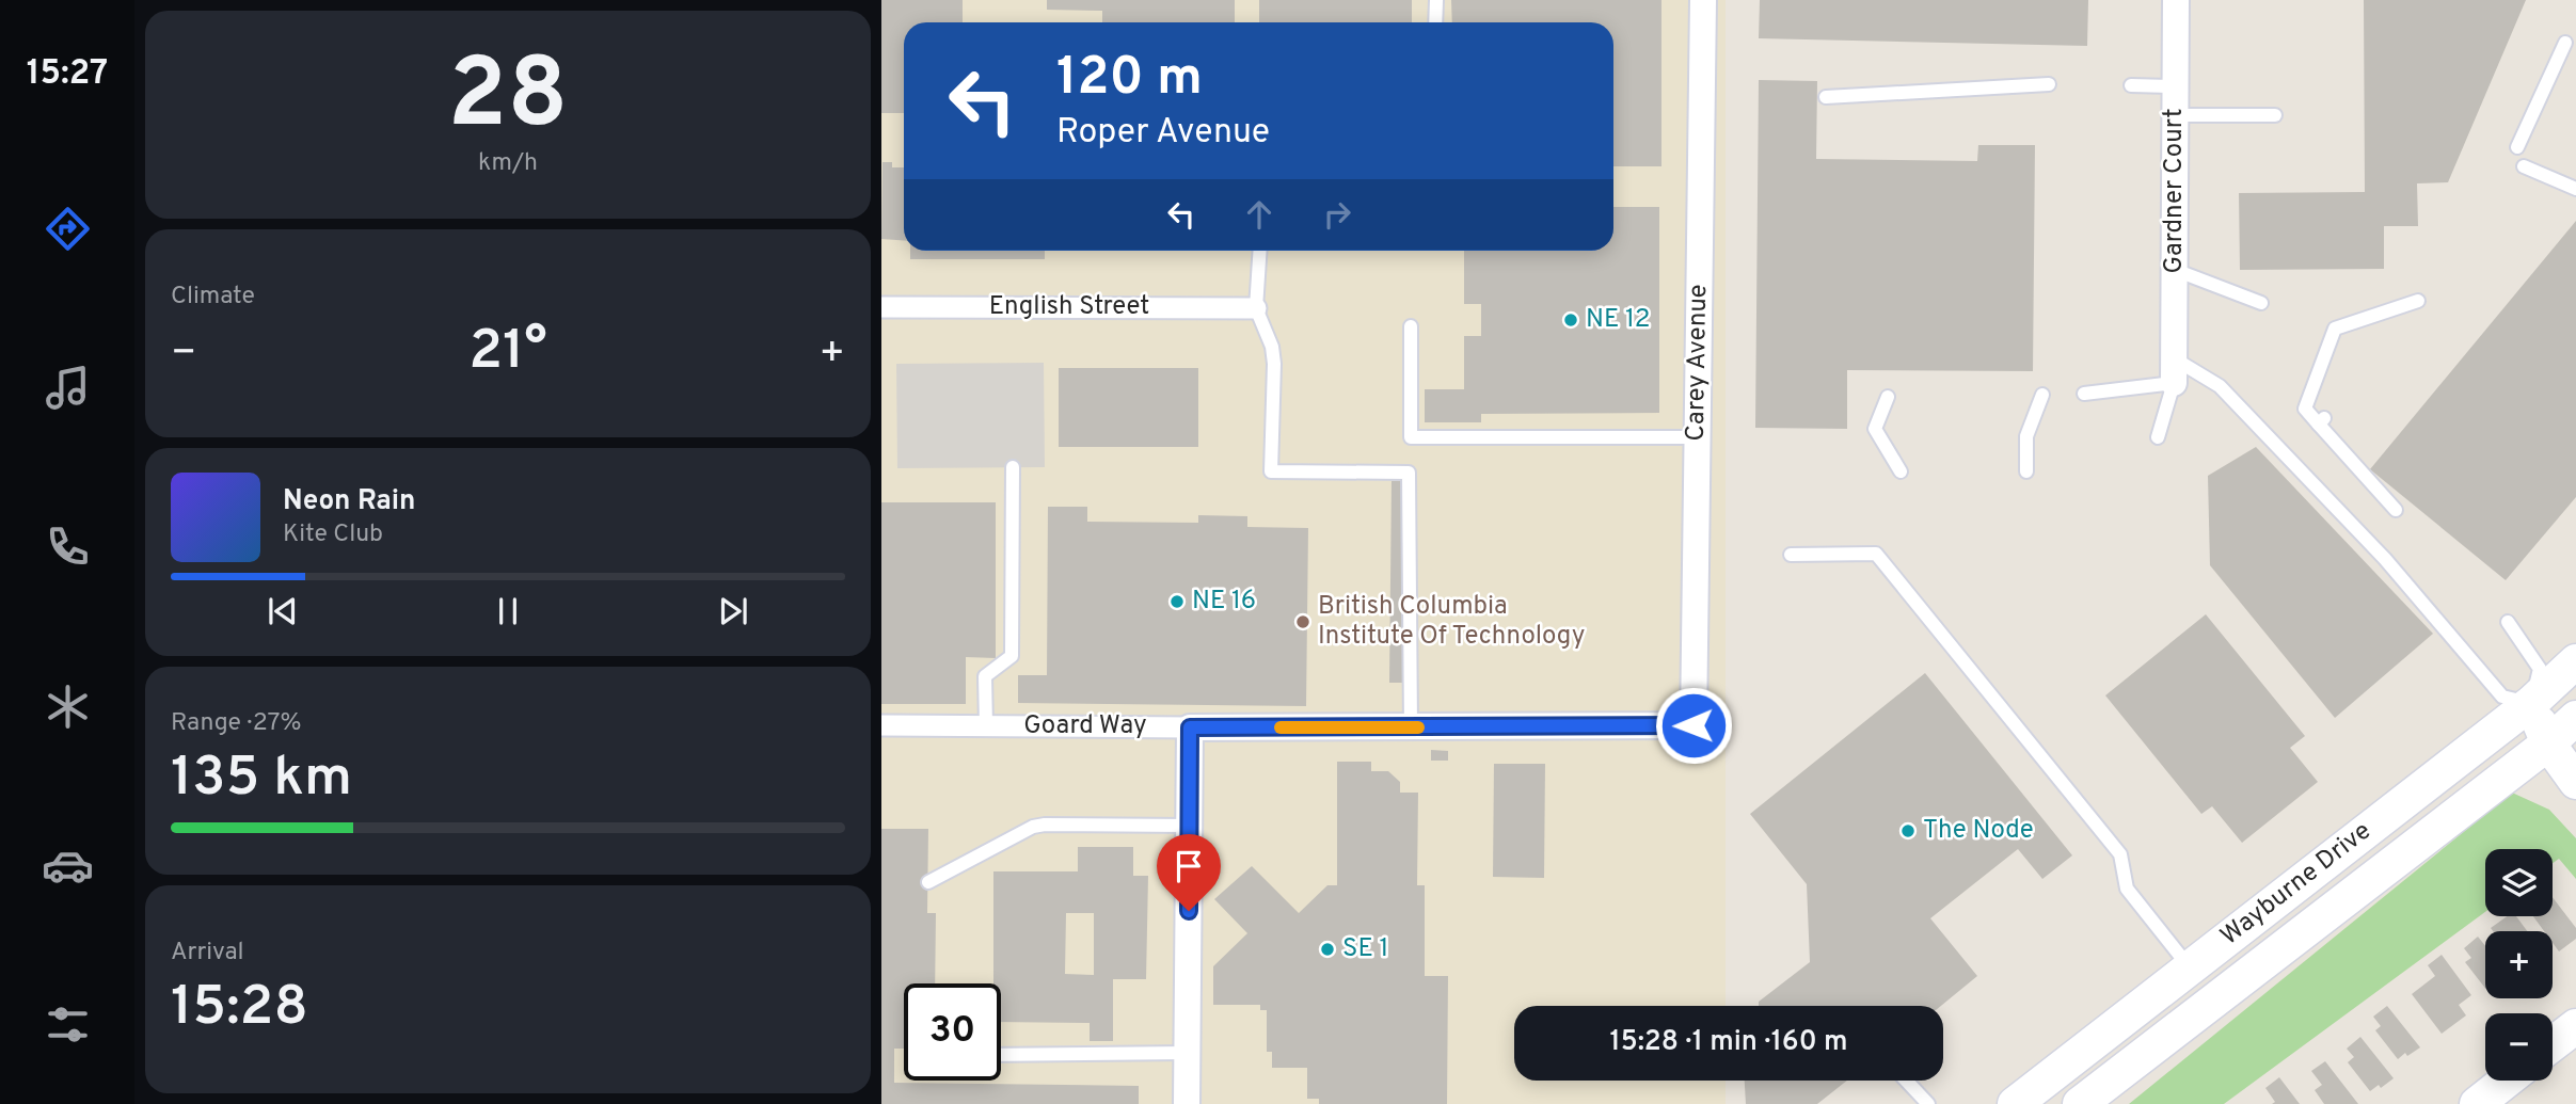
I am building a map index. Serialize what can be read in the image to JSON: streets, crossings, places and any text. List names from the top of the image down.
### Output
{
  "streets": {
    "street": [
      "Gardner Court",
      "English Street",
      "Carey Avenue",
      "Goard Way",
      "Wayburne Drive"
    ]
  },
  "crossings": [
    ["Carey Avenue", "Goard Way"]
  ],
  "places": [
    "NE 12",
    "NE 16",
    "British Columbia Institute Of Technology",
    "The Node",
    "SE 1"
  ],
  "page": {
    "tabs": "15:27",
    "tile": [
      ["28", "km/h"],
      "Climate",
      ["Range · 27%", "135 km"],
      ["Arrival", "15:28"]
    ],
    "turn": ["120 m", "Roper Avenue"],
    "heat": ["−", "21°", "+"],
    "song": ["Neon Rain", "Kite Club"],
    "map_buttons": ["+", "−"],
    "limit": "30",
    "trip": "15:28 · 1 min · 160 m"
  }
}
